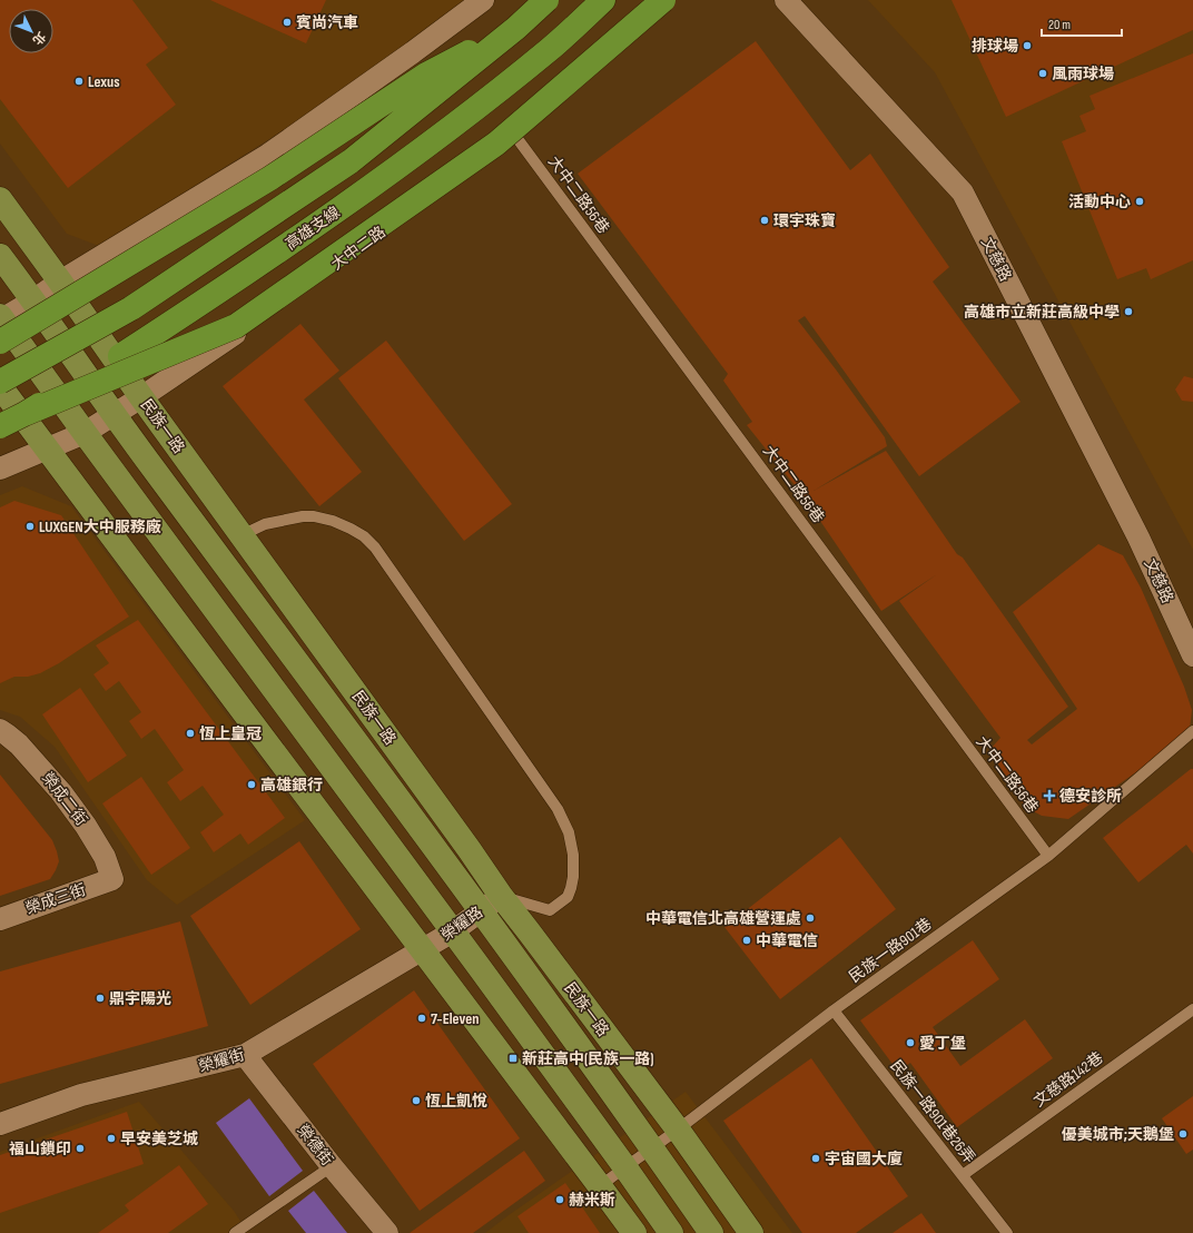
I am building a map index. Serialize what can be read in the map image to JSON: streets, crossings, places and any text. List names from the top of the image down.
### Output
{
  "streets": {
    "highway": ["高雄支線"],
    "main road": ["民族一路"],
    "street": [
      "大中二路",
      "文慈路",
      "榮成二街",
      "榮成三街",
      "榮耀路",
      "榮耀街",
      "榮德街"
    ],
    "lane": [
      "大中二路56巷",
      "民族一路901巷",
      "文慈路142巷",
      "民族一路901巷26弄"
    ]
  },
  "crossings": [
    ["大中二路56巷", "大中二路"],
    ["大中二路56巷", "民族一路901巷"],
    ["大中二路", "民族一路"],
    ["民族一路", "榮耀路"],
    ["民族一路", "民族一路901巷"],
    ["榮成二街", "榮成三街"],
    ["榮耀路", "榮耀街"],
    ["民族一路901巷", "民族一路901巷26弄"],
    ["榮耀街", "榮德街"],
    ["文慈路142巷", "民族一路901巷26弄"]
  ],
  "places": {
    "other": [
      "賓尚汽車",
      "排球場",
      "風雨球場",
      "Lexus",
      "活動中心",
      "環宇珠寶",
      "高雄市立新莊高級中學",
      "LUXGEN大中服務廠",
      "恆上皇冠",
      "高雄銀行",
      "中華電信北高雄營運處",
      "中華電信",
      "鼎宇陽光",
      "7-Eleven",
      "愛丁堡",
      "恆上凱悅",
      "優美城市;天鵝堡",
      "早安美芝城",
      "福山鎖印",
      "宇宙國大廈",
      "赫米斯"
    ],
    "health": ["德安診所"],
    "transit": ["新莊高中(民族一路)"]
  },
  "scale_bar": "20 m",
  "north": "bottom right"
}
